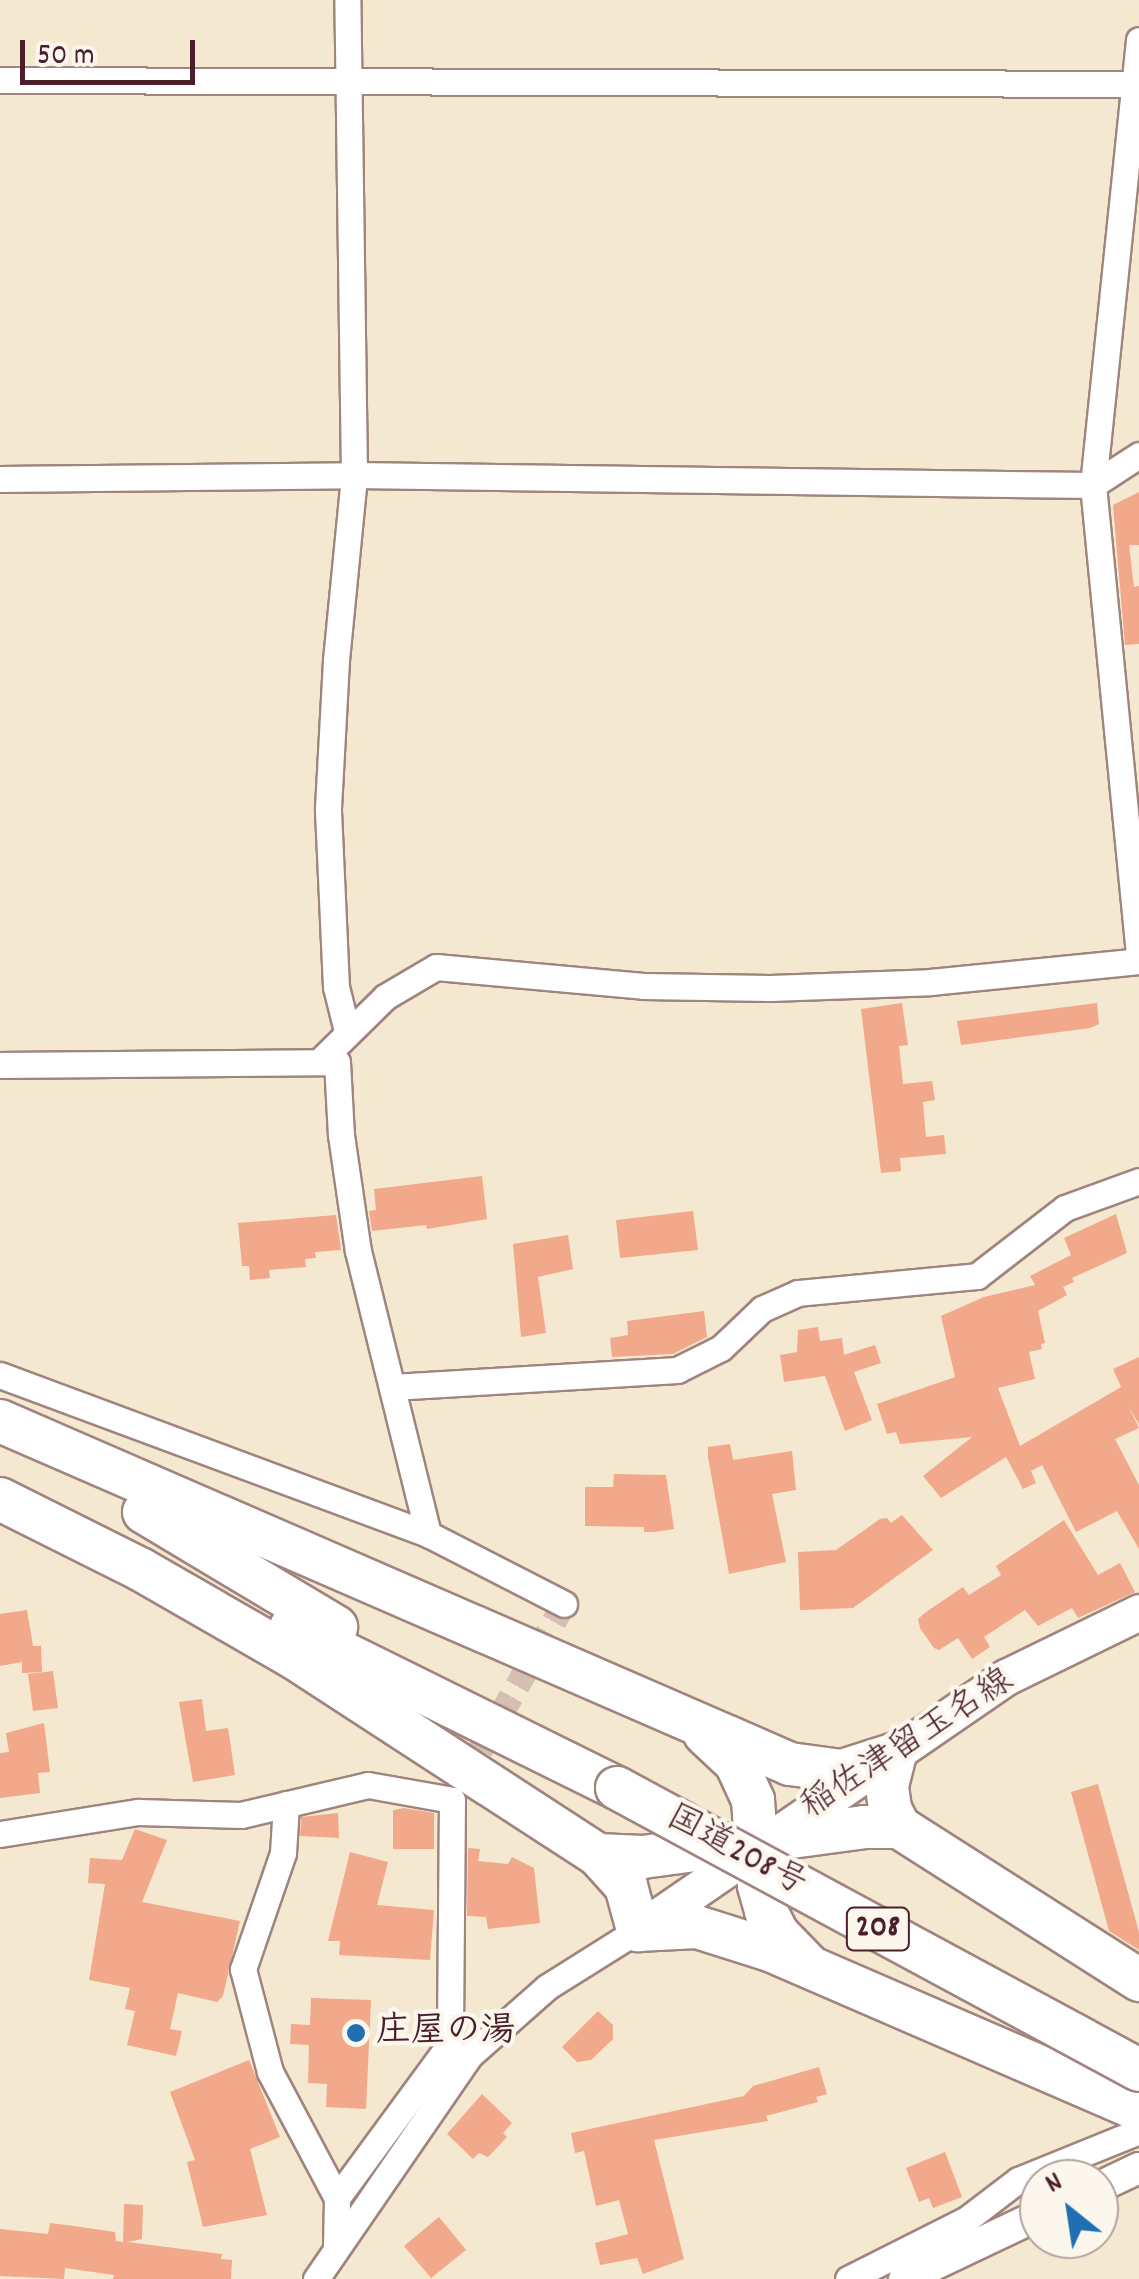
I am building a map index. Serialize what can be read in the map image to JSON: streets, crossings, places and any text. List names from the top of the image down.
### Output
{
  "streets": {
    "highway": ["国道208号", "208"],
    "main road": ["稲佐津留玉名線"]
  },
  "places": ["庄屋の湯"],
  "scale_bar": "50 m",
  "north": "top left"
}
